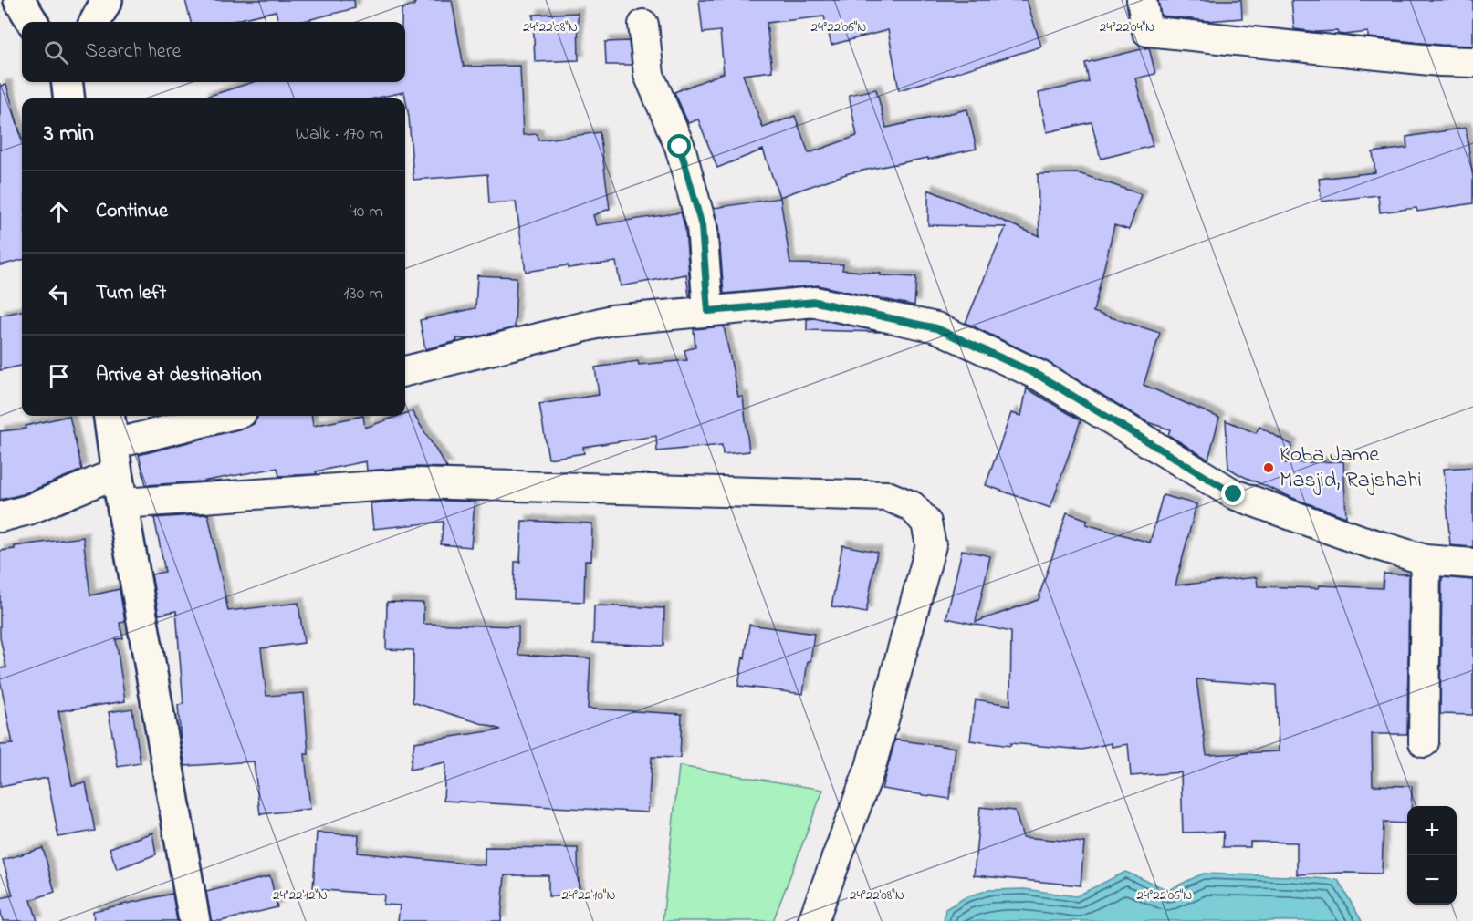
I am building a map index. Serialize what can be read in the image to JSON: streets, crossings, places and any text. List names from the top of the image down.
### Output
{
  "places": ["Koba Jame Masjid, Rajshahi"],
  "page": {
    "search": "Search here",
    "heading": ["3 min", "Walk · 170 m"],
    "list": [
      ["Continue", "40 m"],
      ["Turn left", "130 m"],
      "Arrive at destination"
    ],
    "map_buttons": ["+", "−"]
  },
  "coordinates": [
    "24°22'08\"N",
    "24°22'06\"N",
    "24°22'04\"N",
    "24°22'12\"N",
    "24°22'10\"N"
  ]
}
